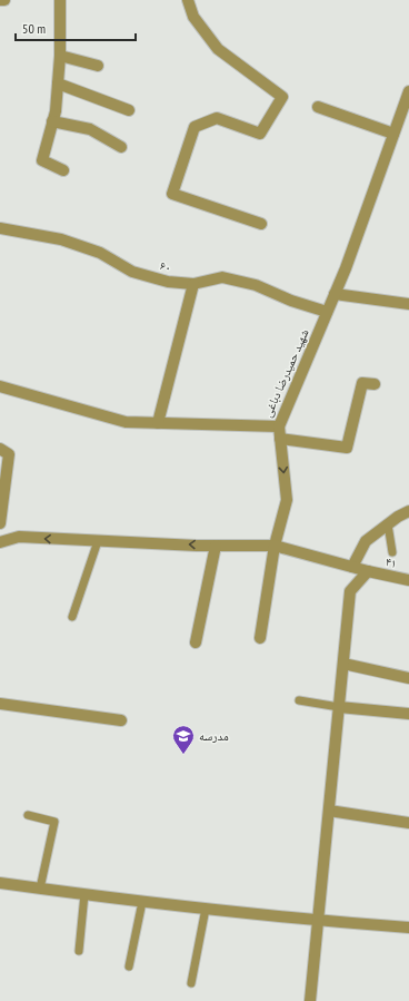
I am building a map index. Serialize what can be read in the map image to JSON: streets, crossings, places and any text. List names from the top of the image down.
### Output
{
  "streets": {
    "street": ["۶۰", "شهید حمیدرضا دباغی", "۴۱"]
  },
  "crossings": [
    ["۶۰", "شهید حمیدرضا دباغی"]
  ],
  "one_way": ["۴۱"],
  "places": {
    "school or university": ["مدرسه"]
  },
  "scale_bar": "50 m"
}
